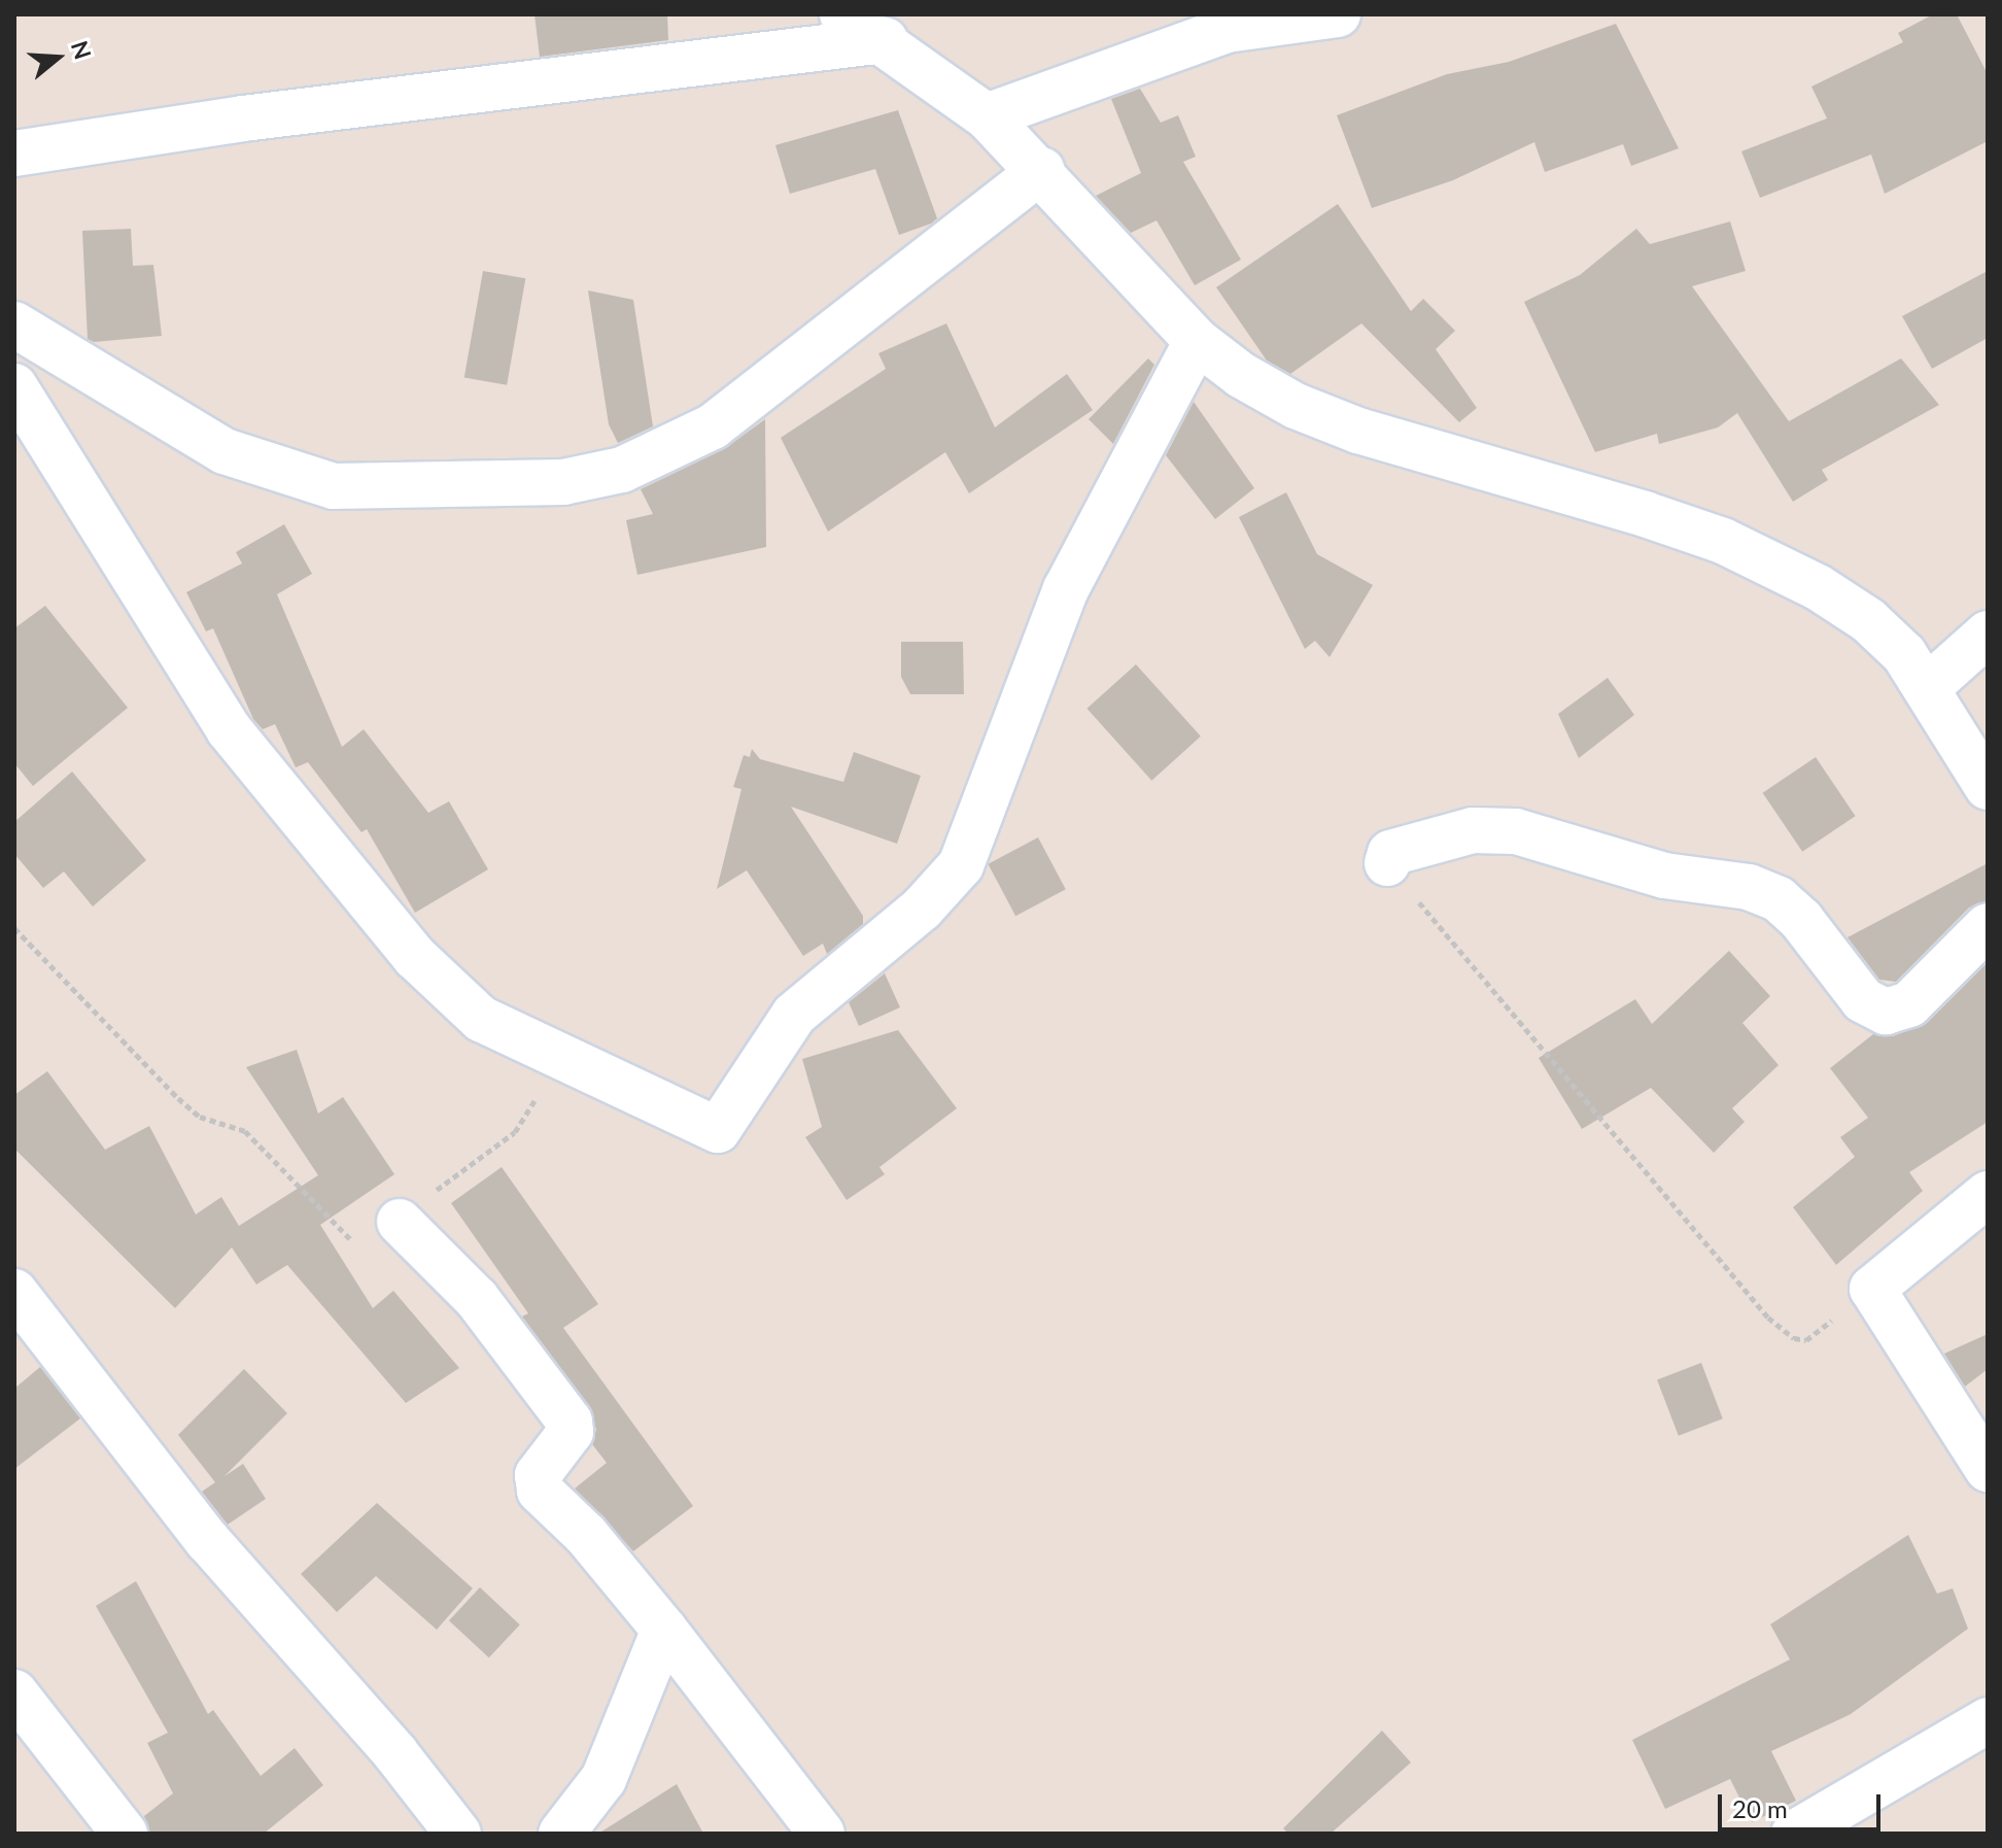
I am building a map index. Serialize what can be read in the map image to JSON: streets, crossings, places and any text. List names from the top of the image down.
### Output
{
  "scale_bar": "20 m",
  "north": "right"
}
